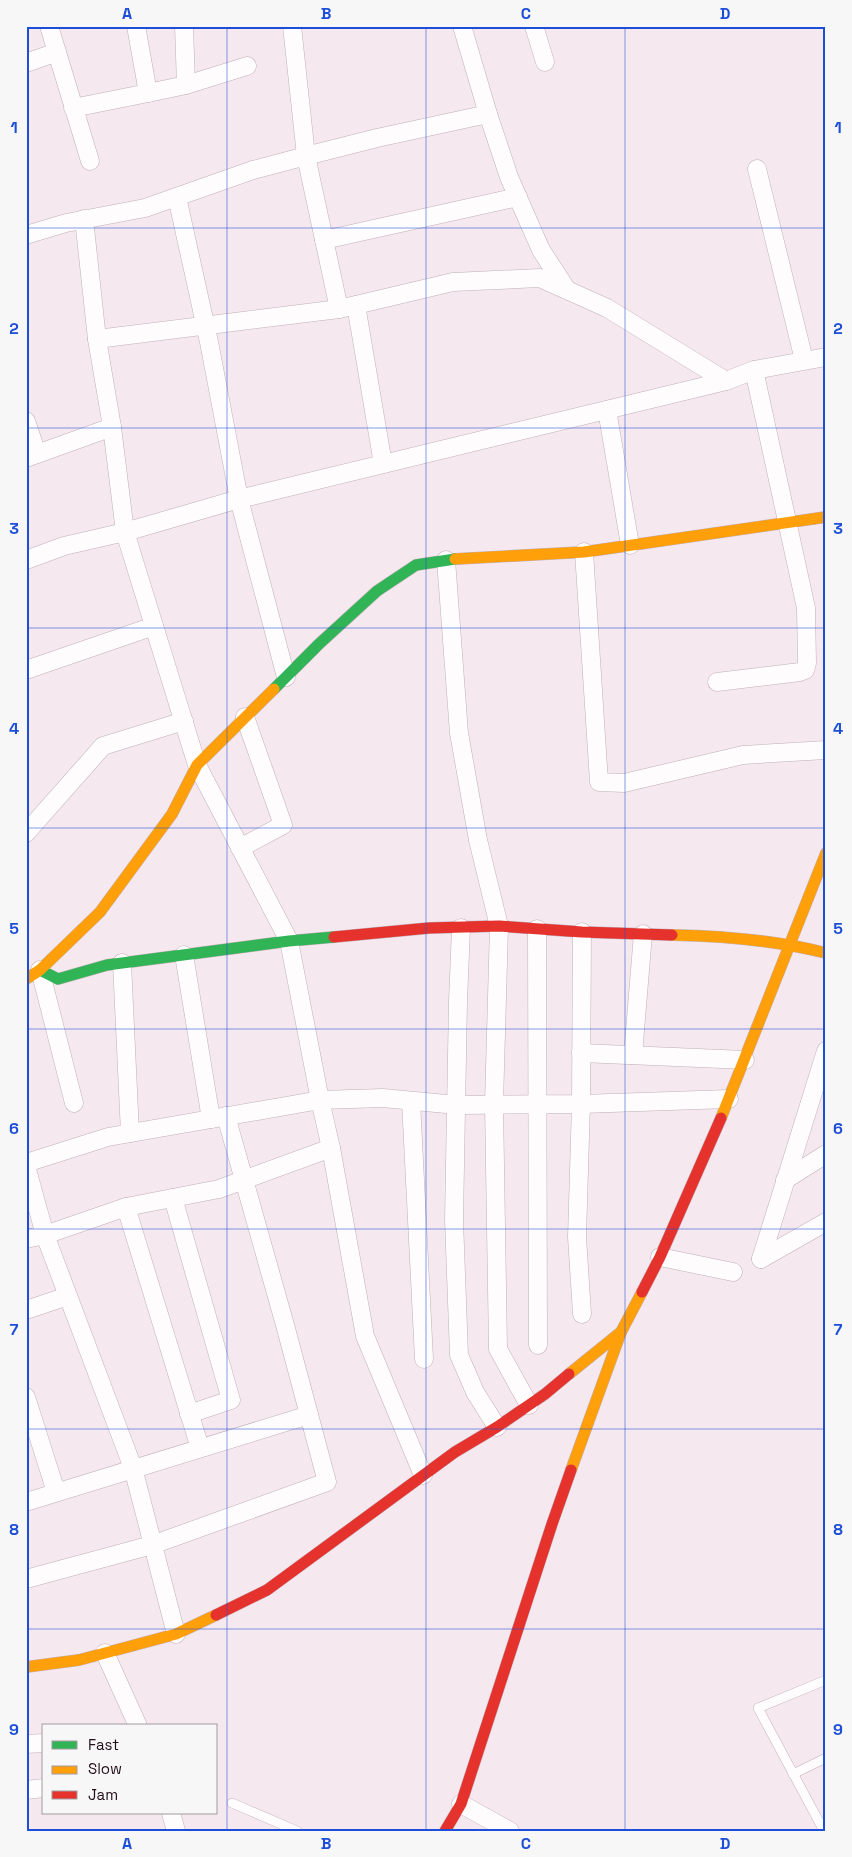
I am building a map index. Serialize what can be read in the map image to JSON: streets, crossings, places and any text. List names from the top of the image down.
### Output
{
  "legend": ["Fast", "Slow", "Jam"],
  "grid": {
    "columns": [
      "A",
      "B",
      "C",
      "D"
    ],
    "rows": [
      "1",
      "2",
      "3",
      "4",
      "5",
      "6",
      "7",
      "8",
      "9"
    ]
  }
}
